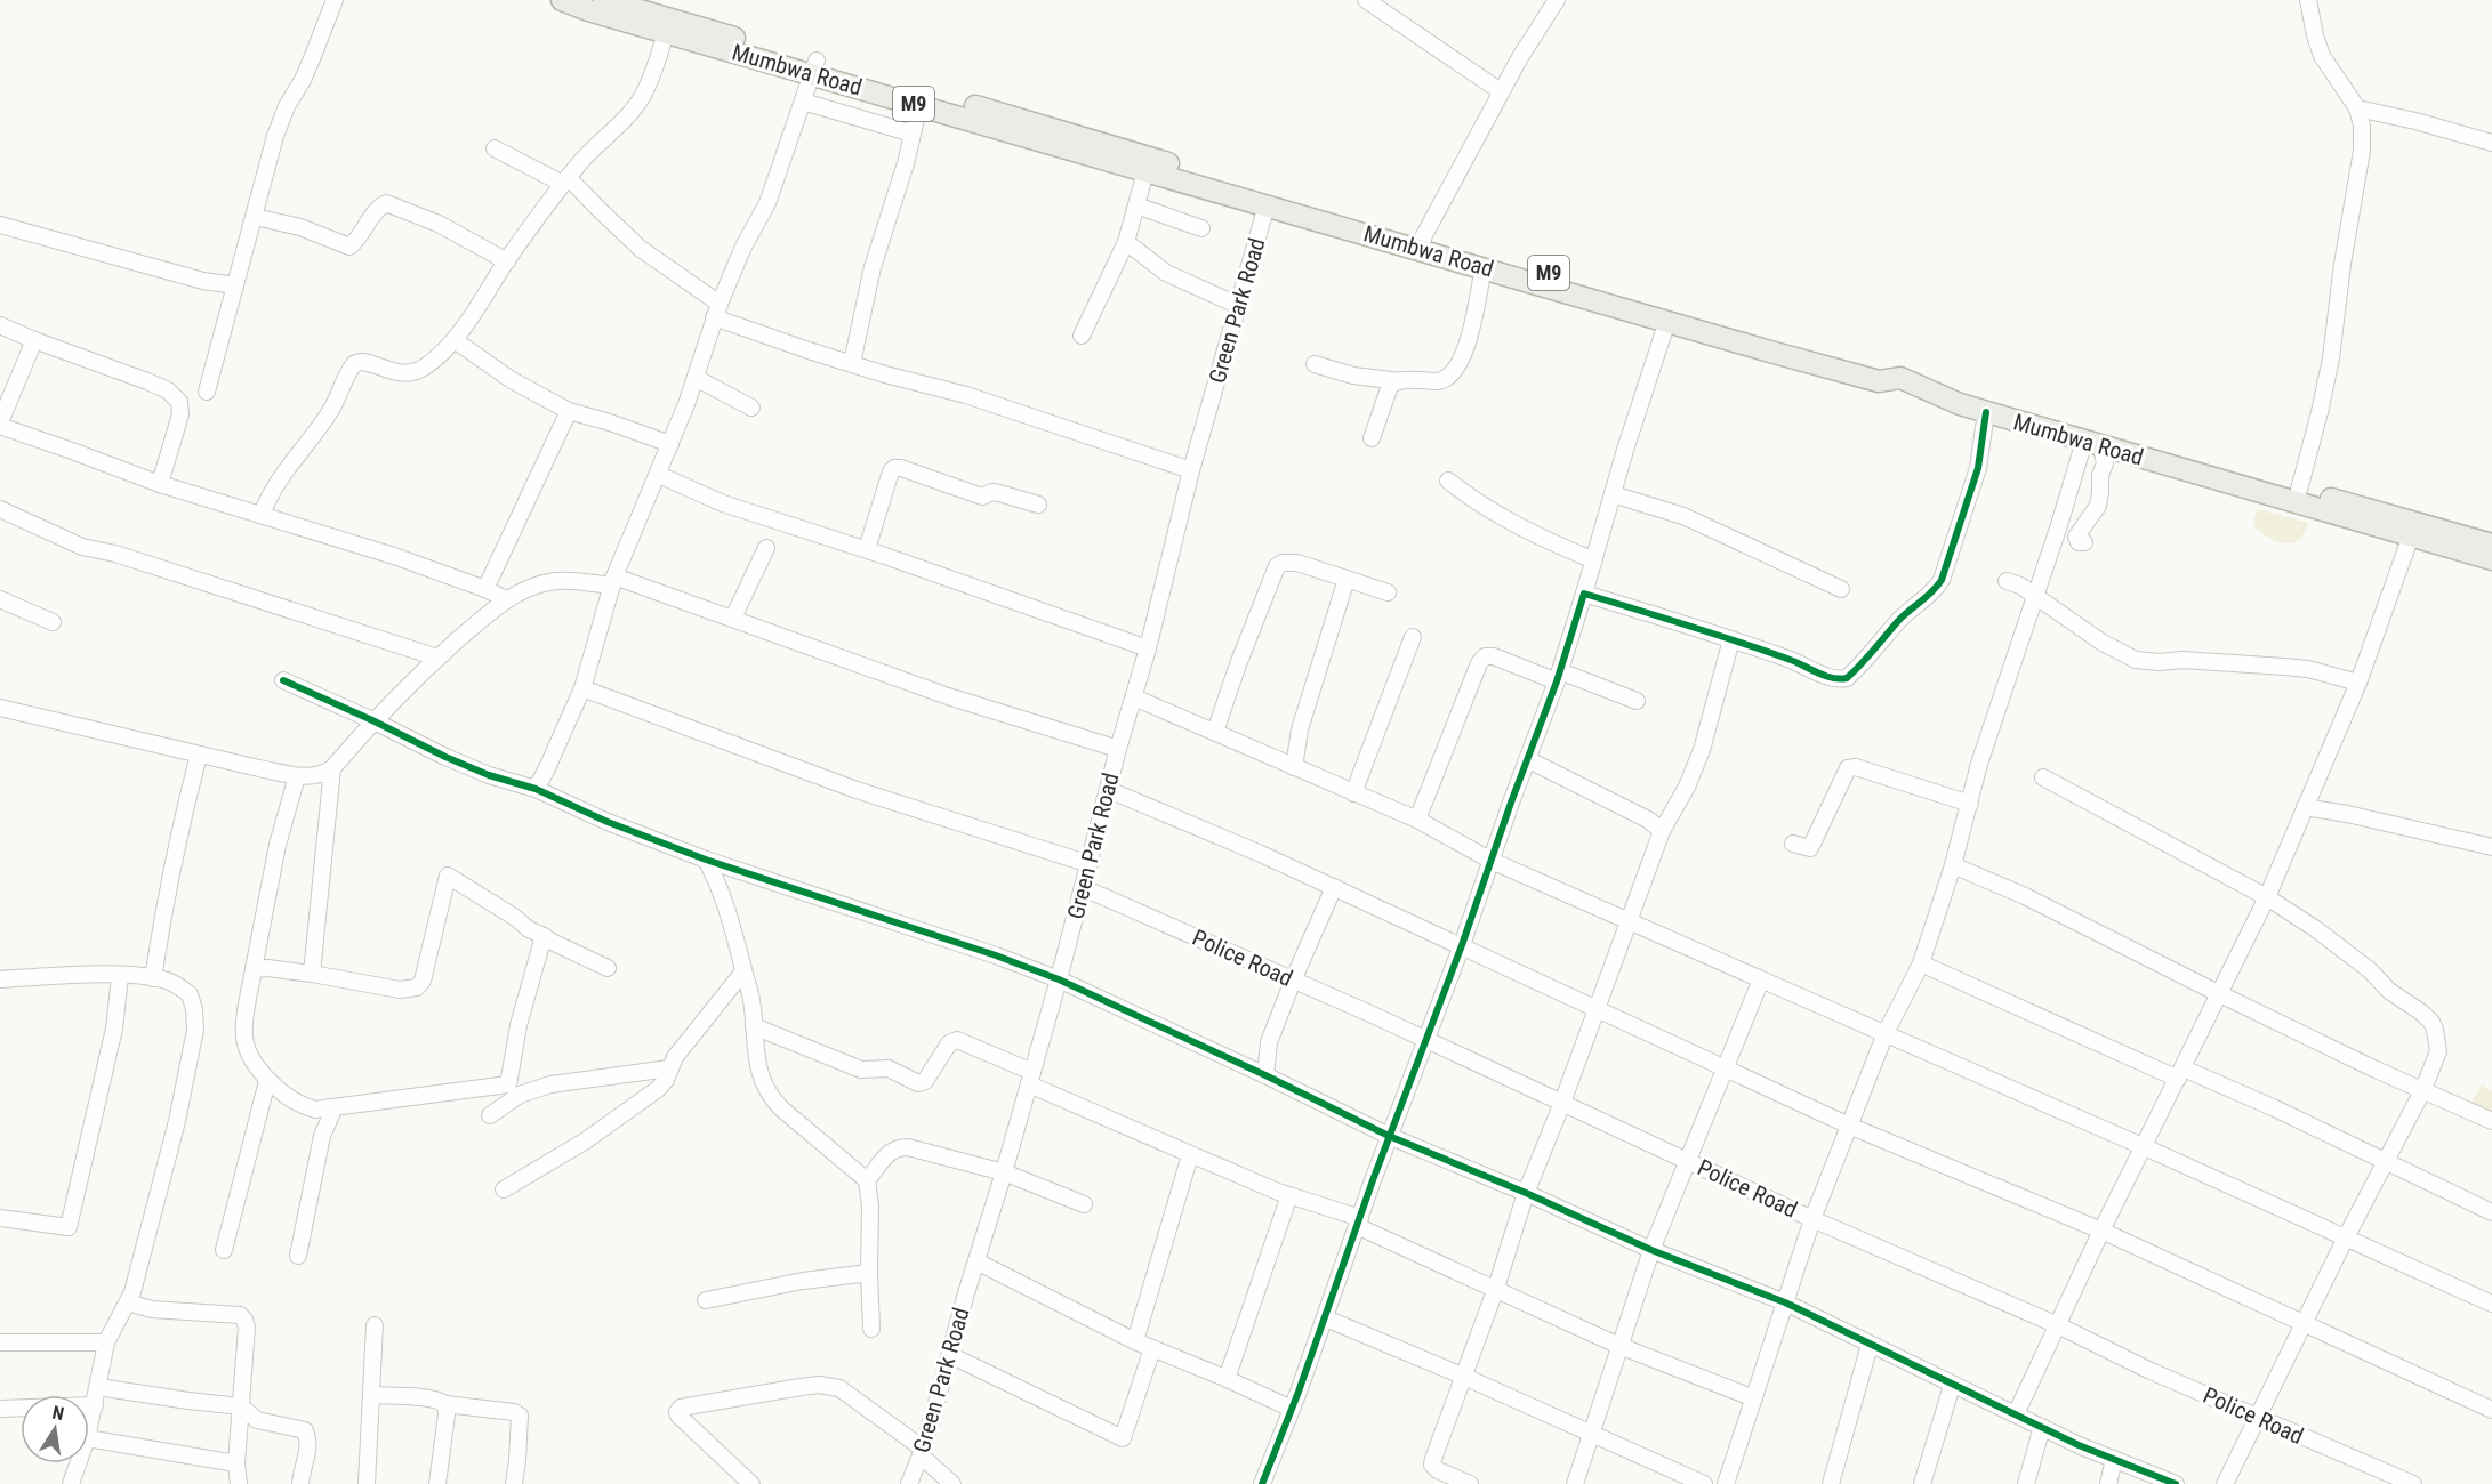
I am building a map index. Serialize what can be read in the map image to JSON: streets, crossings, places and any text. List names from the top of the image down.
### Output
{
  "streets": {
    "main road": ["Mumbwa Road", "M9"],
    "street": ["Green Park Road", "Police Road"]
  },
  "crossings": [
    ["Mumbwa Road", "Green Park Road"],
    ["Green Park Road", "Police Road"]
  ],
  "north": "top"
}
